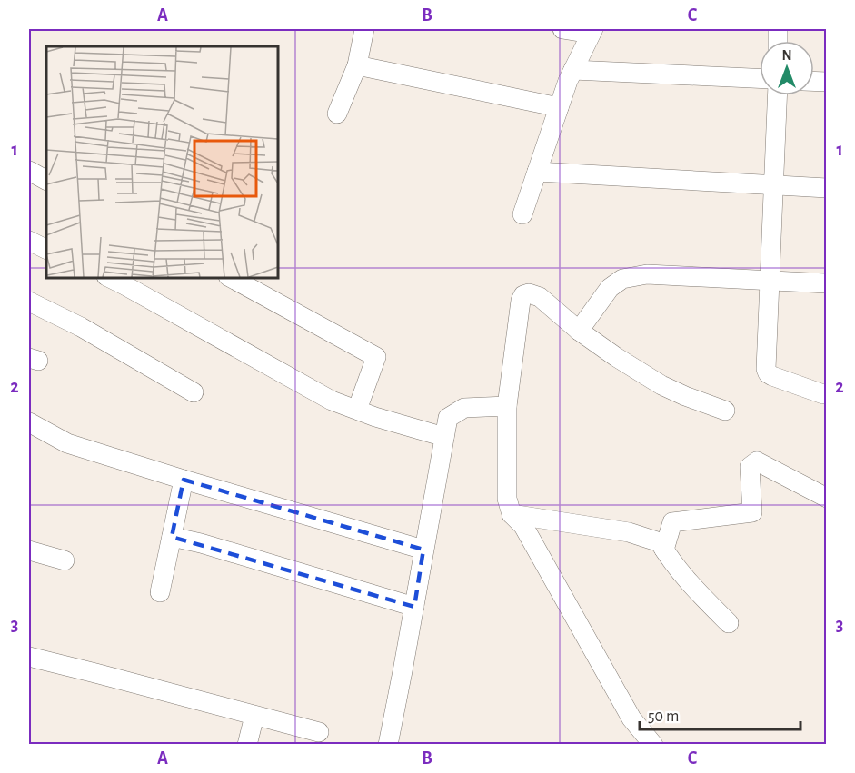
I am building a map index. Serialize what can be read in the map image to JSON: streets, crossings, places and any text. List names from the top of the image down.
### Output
{
  "scale_bar": "50 m",
  "north": "top",
  "grid": {
    "columns": ["A", "B", "C"],
    "rows": ["1", "2", "3"]
  }
}
